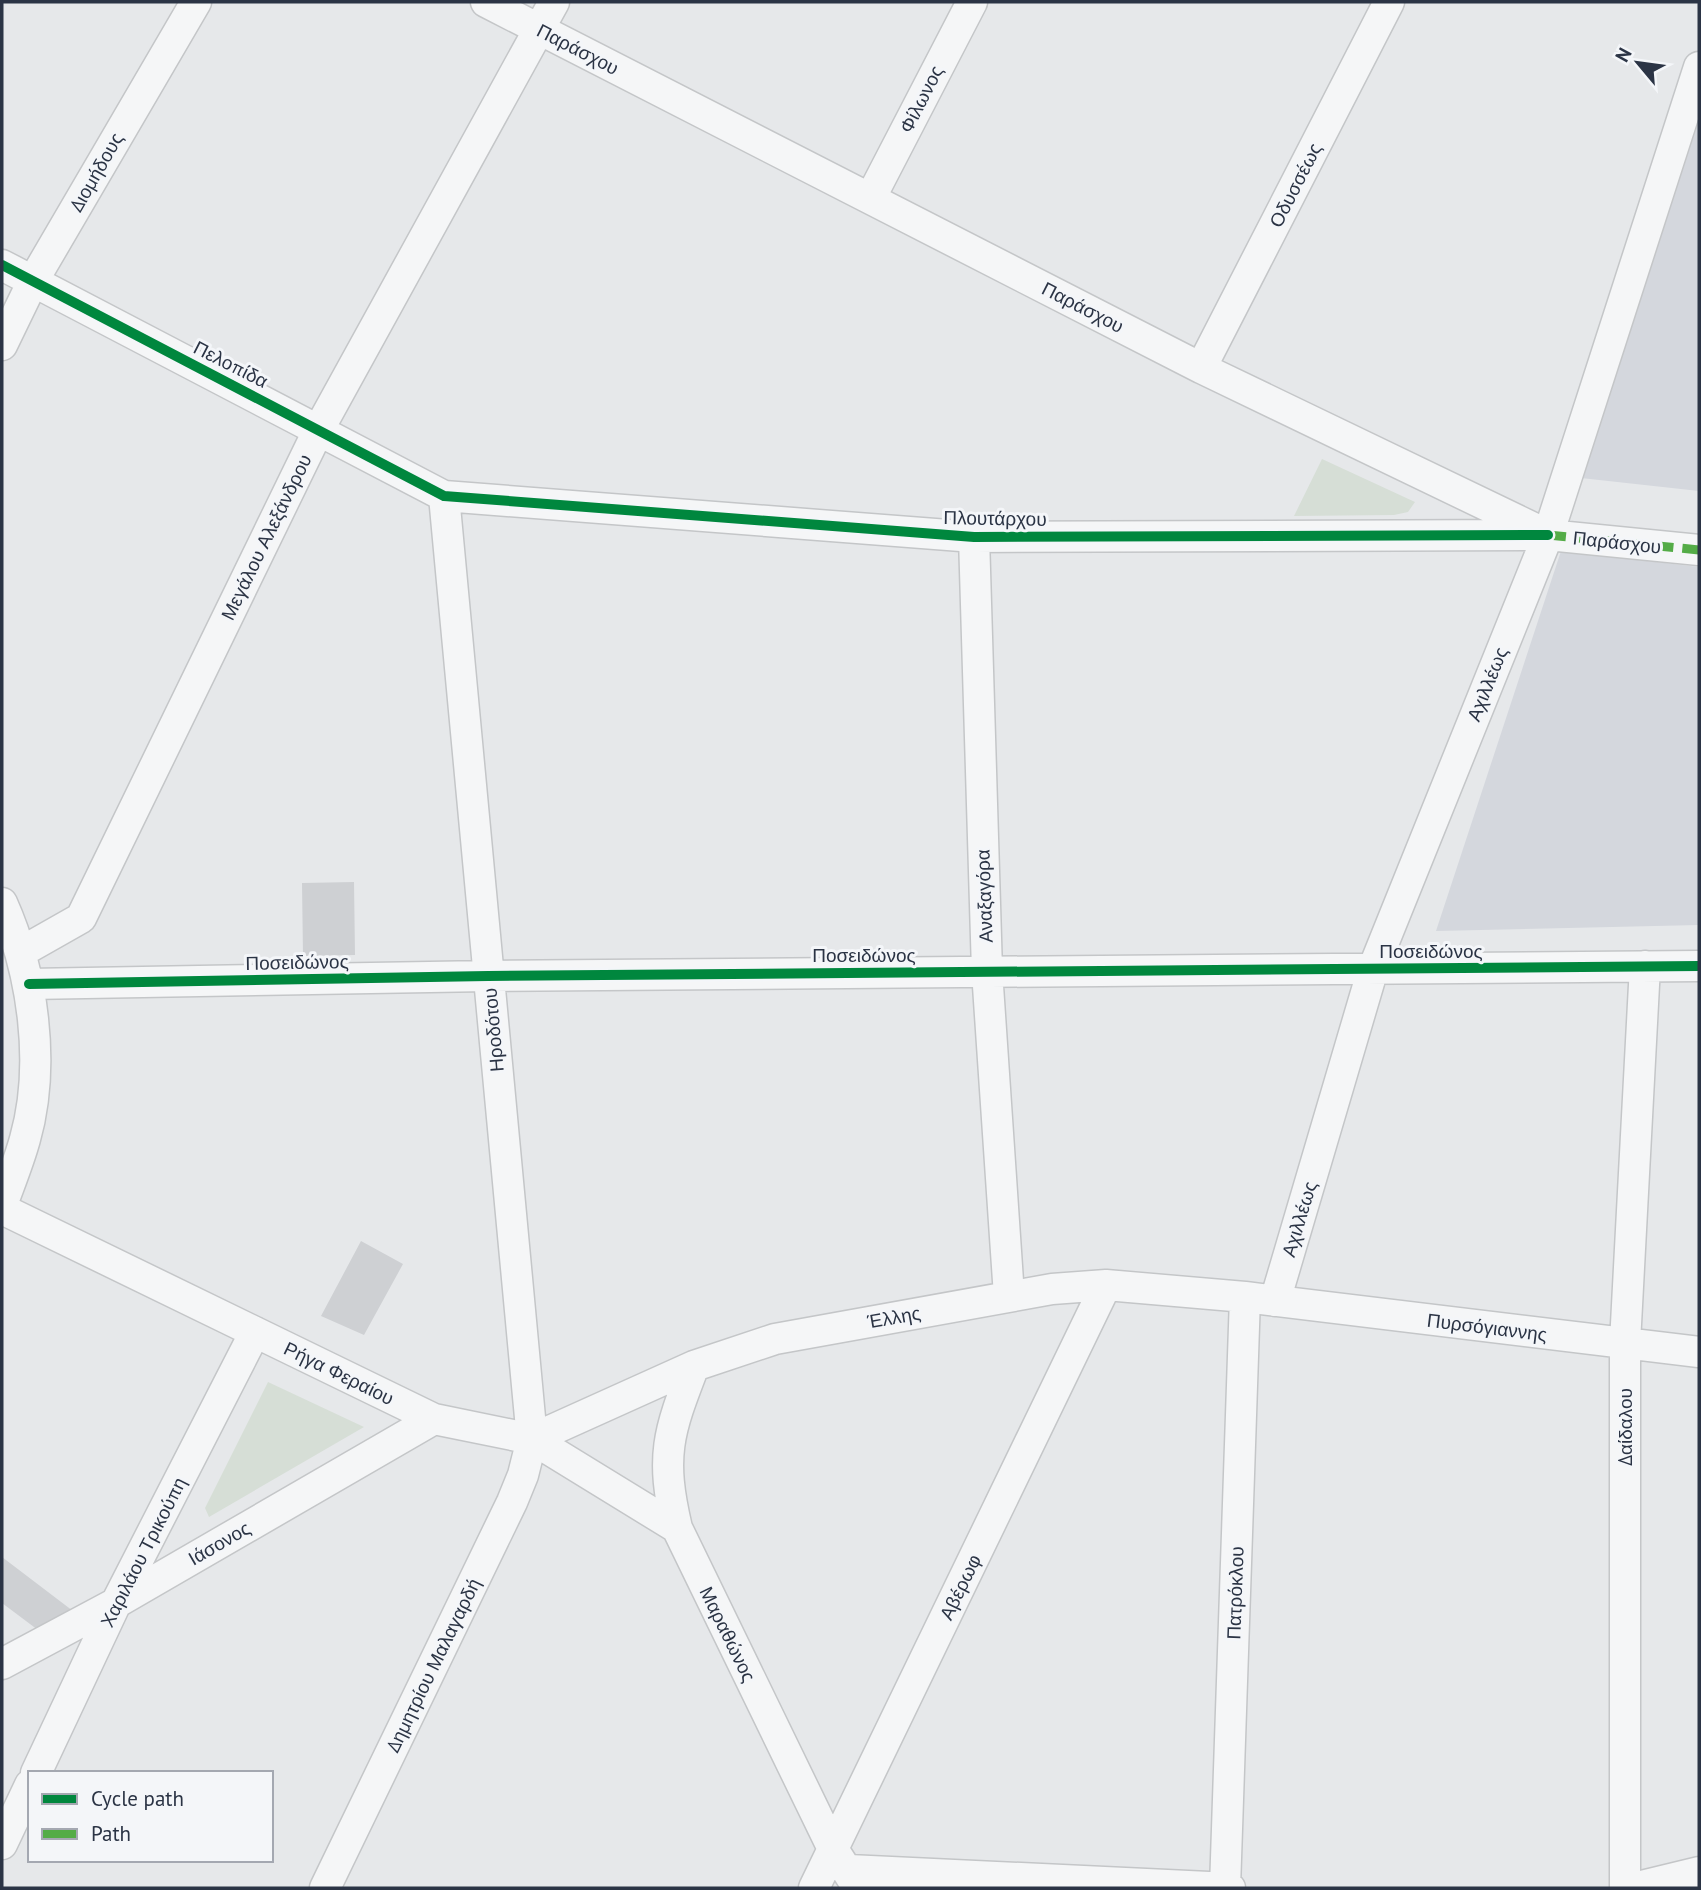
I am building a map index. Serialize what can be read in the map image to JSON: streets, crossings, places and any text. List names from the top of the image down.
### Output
{
  "streets": {
    "street": [
      "Παράσχου",
      "Φίλωνος",
      "Διομήδους",
      "Οδυσσέως",
      "Πελοπίδα",
      "Πλουτάρχου",
      "Μεγάλου Αλεξάνδρου",
      "Αχιλλέως",
      "Αναξαγόρα",
      "Ποσειδώνος",
      "Ηροδότου",
      "Έλλης",
      "Πυρσόγιαννης",
      "Ρήγα Φεραίου",
      "Δαίδαλου",
      "Ιάσονος",
      "Χαριλάου Τρικούπη",
      "Αβέρωφ",
      "Πατρόκλου",
      "Μαραθώνος",
      "Δημητρίου Μαλαγαρδή"
    ]
  },
  "crossings": [
    ["Παράσχου", "Φίλωνος"],
    ["Παράσχου", "Οδυσσέως"],
    ["Παράσχου", "Πλουτάρχου"],
    ["Παράσχου", "Μεγάλου Αλεξάνδρου"],
    ["Παράσχου", "Αχιλλέως"],
    ["Διομήδους", "Πελοπίδα"],
    ["Πελοπίδα", "Πλουτάρχου"],
    ["Πελοπίδα", "Μεγάλου Αλεξάνδρου"],
    ["Πελοπίδα", "Ηροδότου"],
    ["Πλουτάρχου", "Αχιλλέως"],
    ["Πλουτάρχου", "Αναξαγόρα"],
    ["Πλουτάρχου", "Ηροδότου"],
    ["Αχιλλέως", "Ποσειδώνος"],
    ["Αχιλλέως", "Έλλης"],
    ["Αχιλλέως", "Πυρσόγιαννης"],
    ["Αναξαγόρα", "Ποσειδώνος"],
    ["Αναξαγόρα", "Έλλης"],
    ["Ποσειδώνος", "Ηροδότου"],
    ["Ποσειδώνος", "Δαίδαλου"],
    ["Ηροδότου", "Έλλης"],
    ["Ηροδότου", "Ρήγα Φεραίου"],
    ["Ηροδότου", "Δημητρίου Μαλαγαρδή"],
    ["Έλλης", "Πυρσόγιαννης"],
    ["Έλλης", "Ρήγα Φεραίου"],
    ["Έλλης", "Αβέρωφ"],
    ["Έλλης", "Πατρόκλου"],
    ["Έλλης", "Μαραθώνος"],
    ["Έλλης", "Δημητρίου Μαλαγαρδή"],
    ["Πυρσόγιαννης", "Δαίδαλου"],
    ["Ρήγα Φεραίου", "Ιάσονος"],
    ["Ρήγα Φεραίου", "Χαριλάου Τρικούπη"],
    ["Ρήγα Φεραίου", "Μαραθώνος"],
    ["Ρήγα Φεραίου", "Δημητρίου Μαλαγαρδή"],
    ["Ιάσονος", "Χαριλάου Τρικούπη"],
    ["Αβέρωφ", "Μαραθώνος"]
  ],
  "legend": ["Cycle path", "Path"],
  "north": "top left"
}
